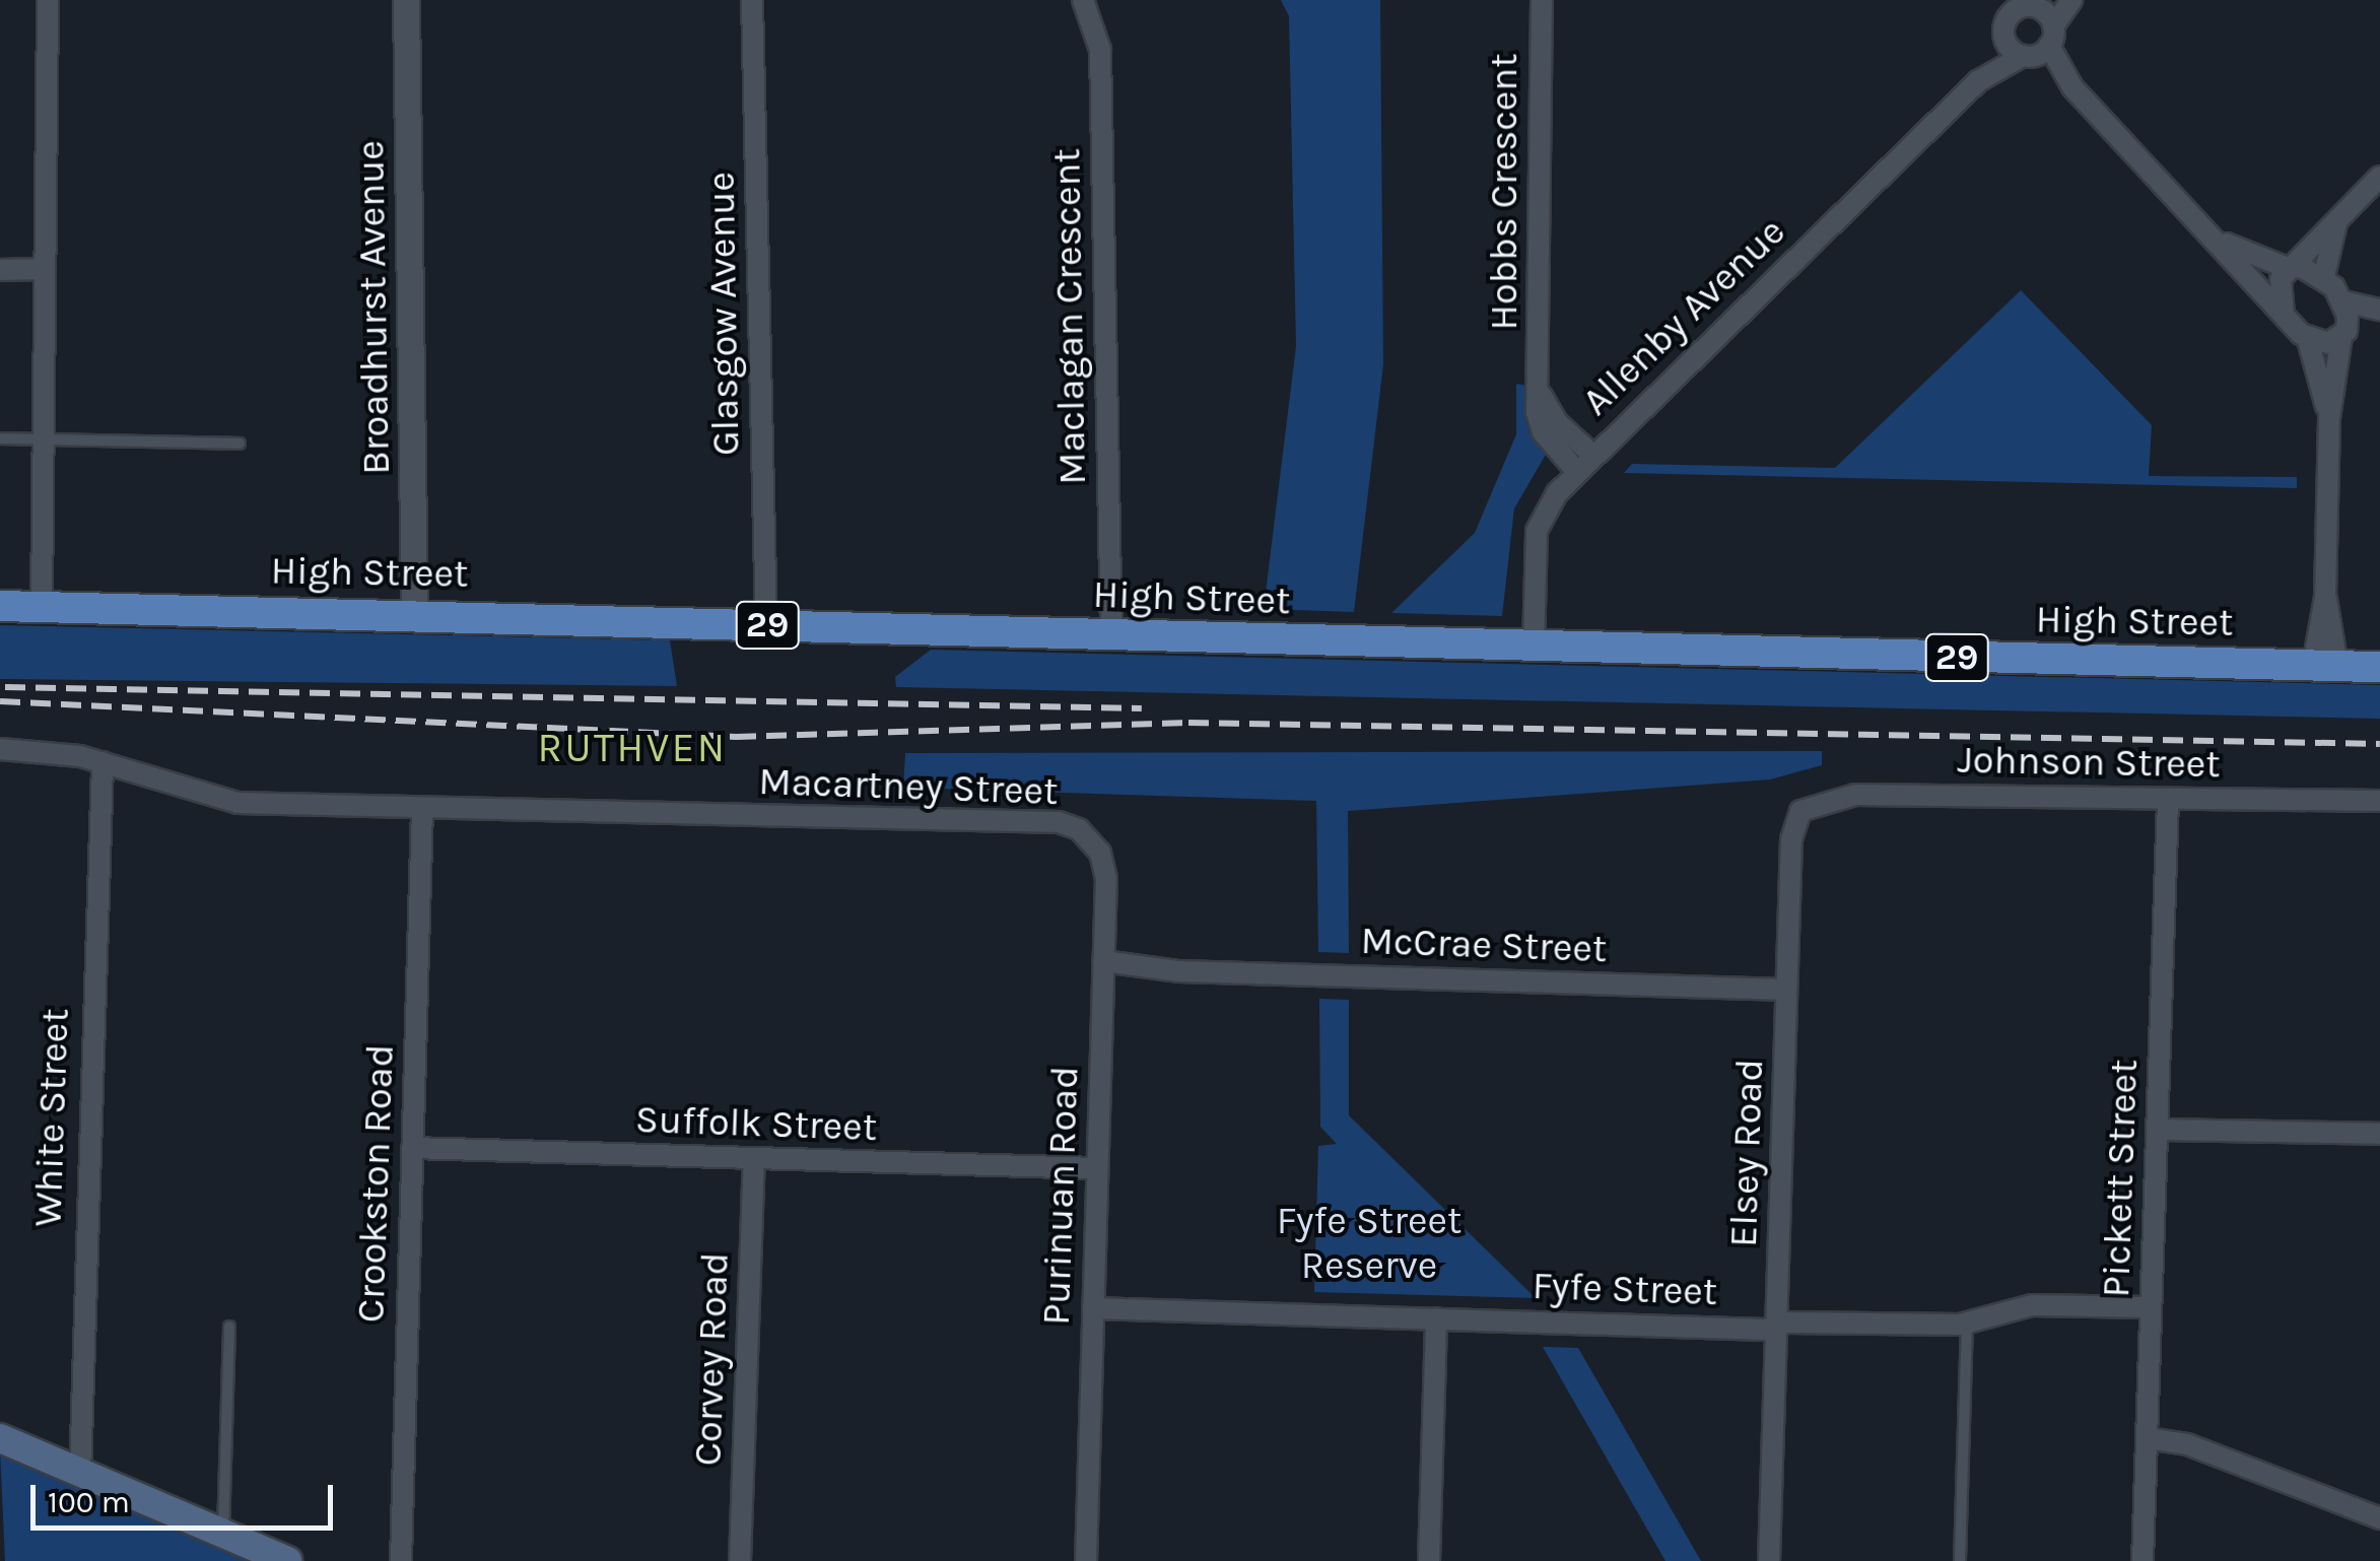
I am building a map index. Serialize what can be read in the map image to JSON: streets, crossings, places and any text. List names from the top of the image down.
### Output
{
  "streets": {
    "main road": ["High Street", "29"],
    "street": [
      "Hobbs Crescent",
      "Broadhurst Avenue",
      "Glasgow Avenue",
      "Maclagan Crescent",
      "Allenby Avenue",
      "Johnson Street",
      "Macartney Street",
      "McCrae Street",
      "White Street",
      "Suffolk Street",
      "Elsey Road",
      "Pickett Street",
      "Crookston Road",
      "Purinuan Road",
      "Fyfe Street",
      "Corvey Road"
    ]
  },
  "crossings": [
    ["Hobbs Crescent", "Allenby Avenue"],
    ["Broadhurst Avenue", "High Street"],
    ["Glasgow Avenue", "High Street"],
    ["Maclagan Crescent", "High Street"],
    ["Allenby Avenue", "High Street"],
    ["Johnson Street", "Elsey Road"],
    ["Johnson Street", "Pickett Street"],
    ["Macartney Street", "White Street"],
    ["Macartney Street", "Crookston Road"],
    ["Macartney Street", "Purinuan Road"],
    ["McCrae Street", "Elsey Road"],
    ["McCrae Street", "Purinuan Road"],
    ["Suffolk Street", "Crookston Road"],
    ["Suffolk Street", "Purinuan Road"],
    ["Suffolk Street", "Corvey Road"],
    ["Elsey Road", "Fyfe Street"],
    ["Pickett Street", "Fyfe Street"],
    ["Purinuan Road", "Fyfe Street"]
  ],
  "districts": ["RUTHVEN"],
  "parks": ["Fyfe Street Reserve"],
  "scale_bar": "100 m"
}
